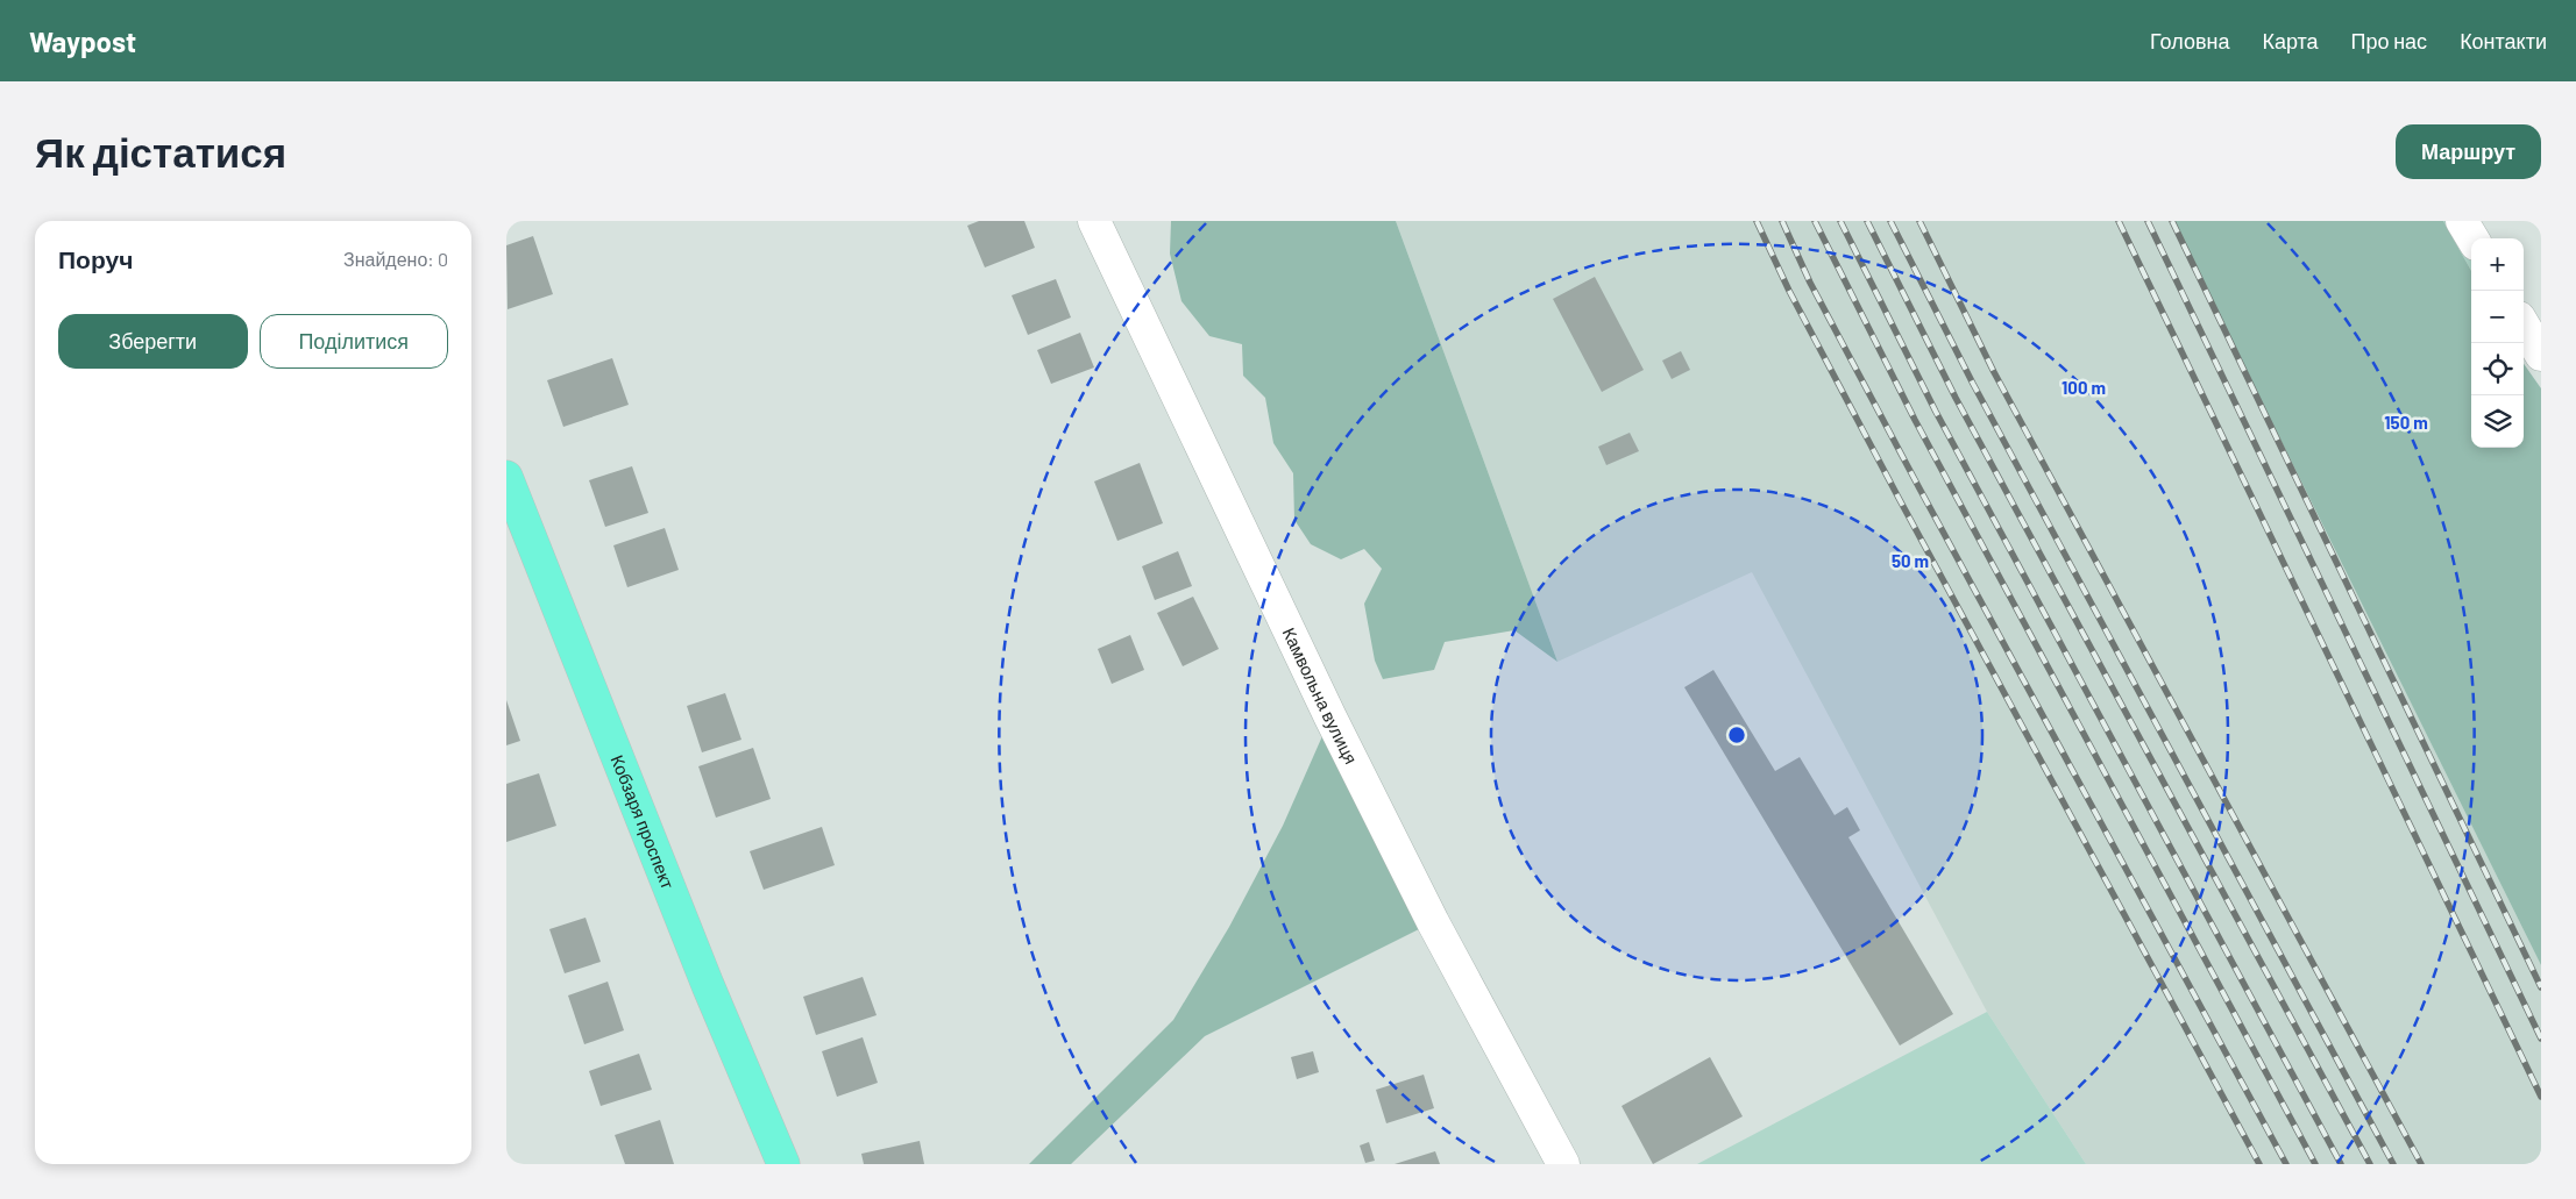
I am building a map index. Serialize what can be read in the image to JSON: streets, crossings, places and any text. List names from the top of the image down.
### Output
{
  "streets": {
    "main road": ["Кобзаря проспект"],
    "street": ["Камвольна вулиця"]
  },
  "page": {
    "header": "Waypost",
    "nav": [
      "Головна",
      "Карта",
      "Про нас",
      "Контакти"
    ],
    "buttons": [
      "Маршрут",
      ["Зберегти", "Поділитися"]
    ],
    "title": "Як дістатися",
    "heading": ["Поруч", "Знайдено: 0"],
    "map_buttons": ["+", "−"]
  },
  "rings": ["100 m", "150 m", "50 m"]
}
